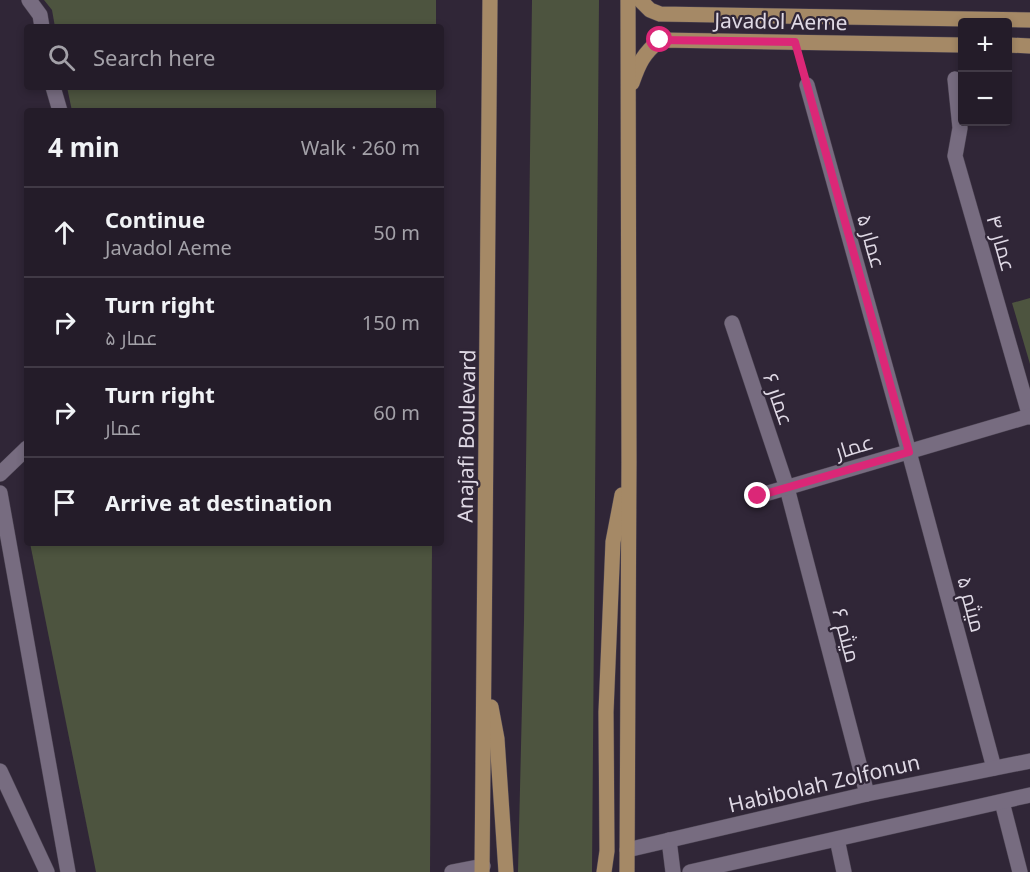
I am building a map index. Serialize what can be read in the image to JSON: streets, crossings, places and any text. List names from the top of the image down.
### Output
{
  "streets": {
    "main road": ["Javadol Aeme", "Anajafi Boulevard"],
    "street": [
      "عمار ۵",
      "عمار ۴",
      "عمار ۶",
      "عمار",
      "میثم ۵",
      "میثم ۶",
      "Habibolah Zolfonun"
    ]
  },
  "crossings": [
    ["عمار ۵", "عمار"],
    ["عمار ۵", "میثم ۵"],
    ["عمار ۴", "عمار"],
    ["عمار ۶", "عمار"],
    ["عمار ۶", "میثم ۶"],
    ["عمار", "میثم ۵"],
    ["عمار", "میثم ۶"],
    ["میثم ۵", "Habibolah Zolfonun"],
    ["میثم ۶", "Habibolah Zolfonun"]
  ],
  "page": {
    "map_buttons": ["+", "−"],
    "search": "Search here",
    "heading": ["4 min", "Walk · 260 m"],
    "list": [
      ["Continue", "Javadol Aeme", "50 m"],
      ["Turn right", "عمار ۵", "150 m"],
      ["Turn right", "عمار", "60 m"],
      "Arrive at destination"
    ]
  }
}
